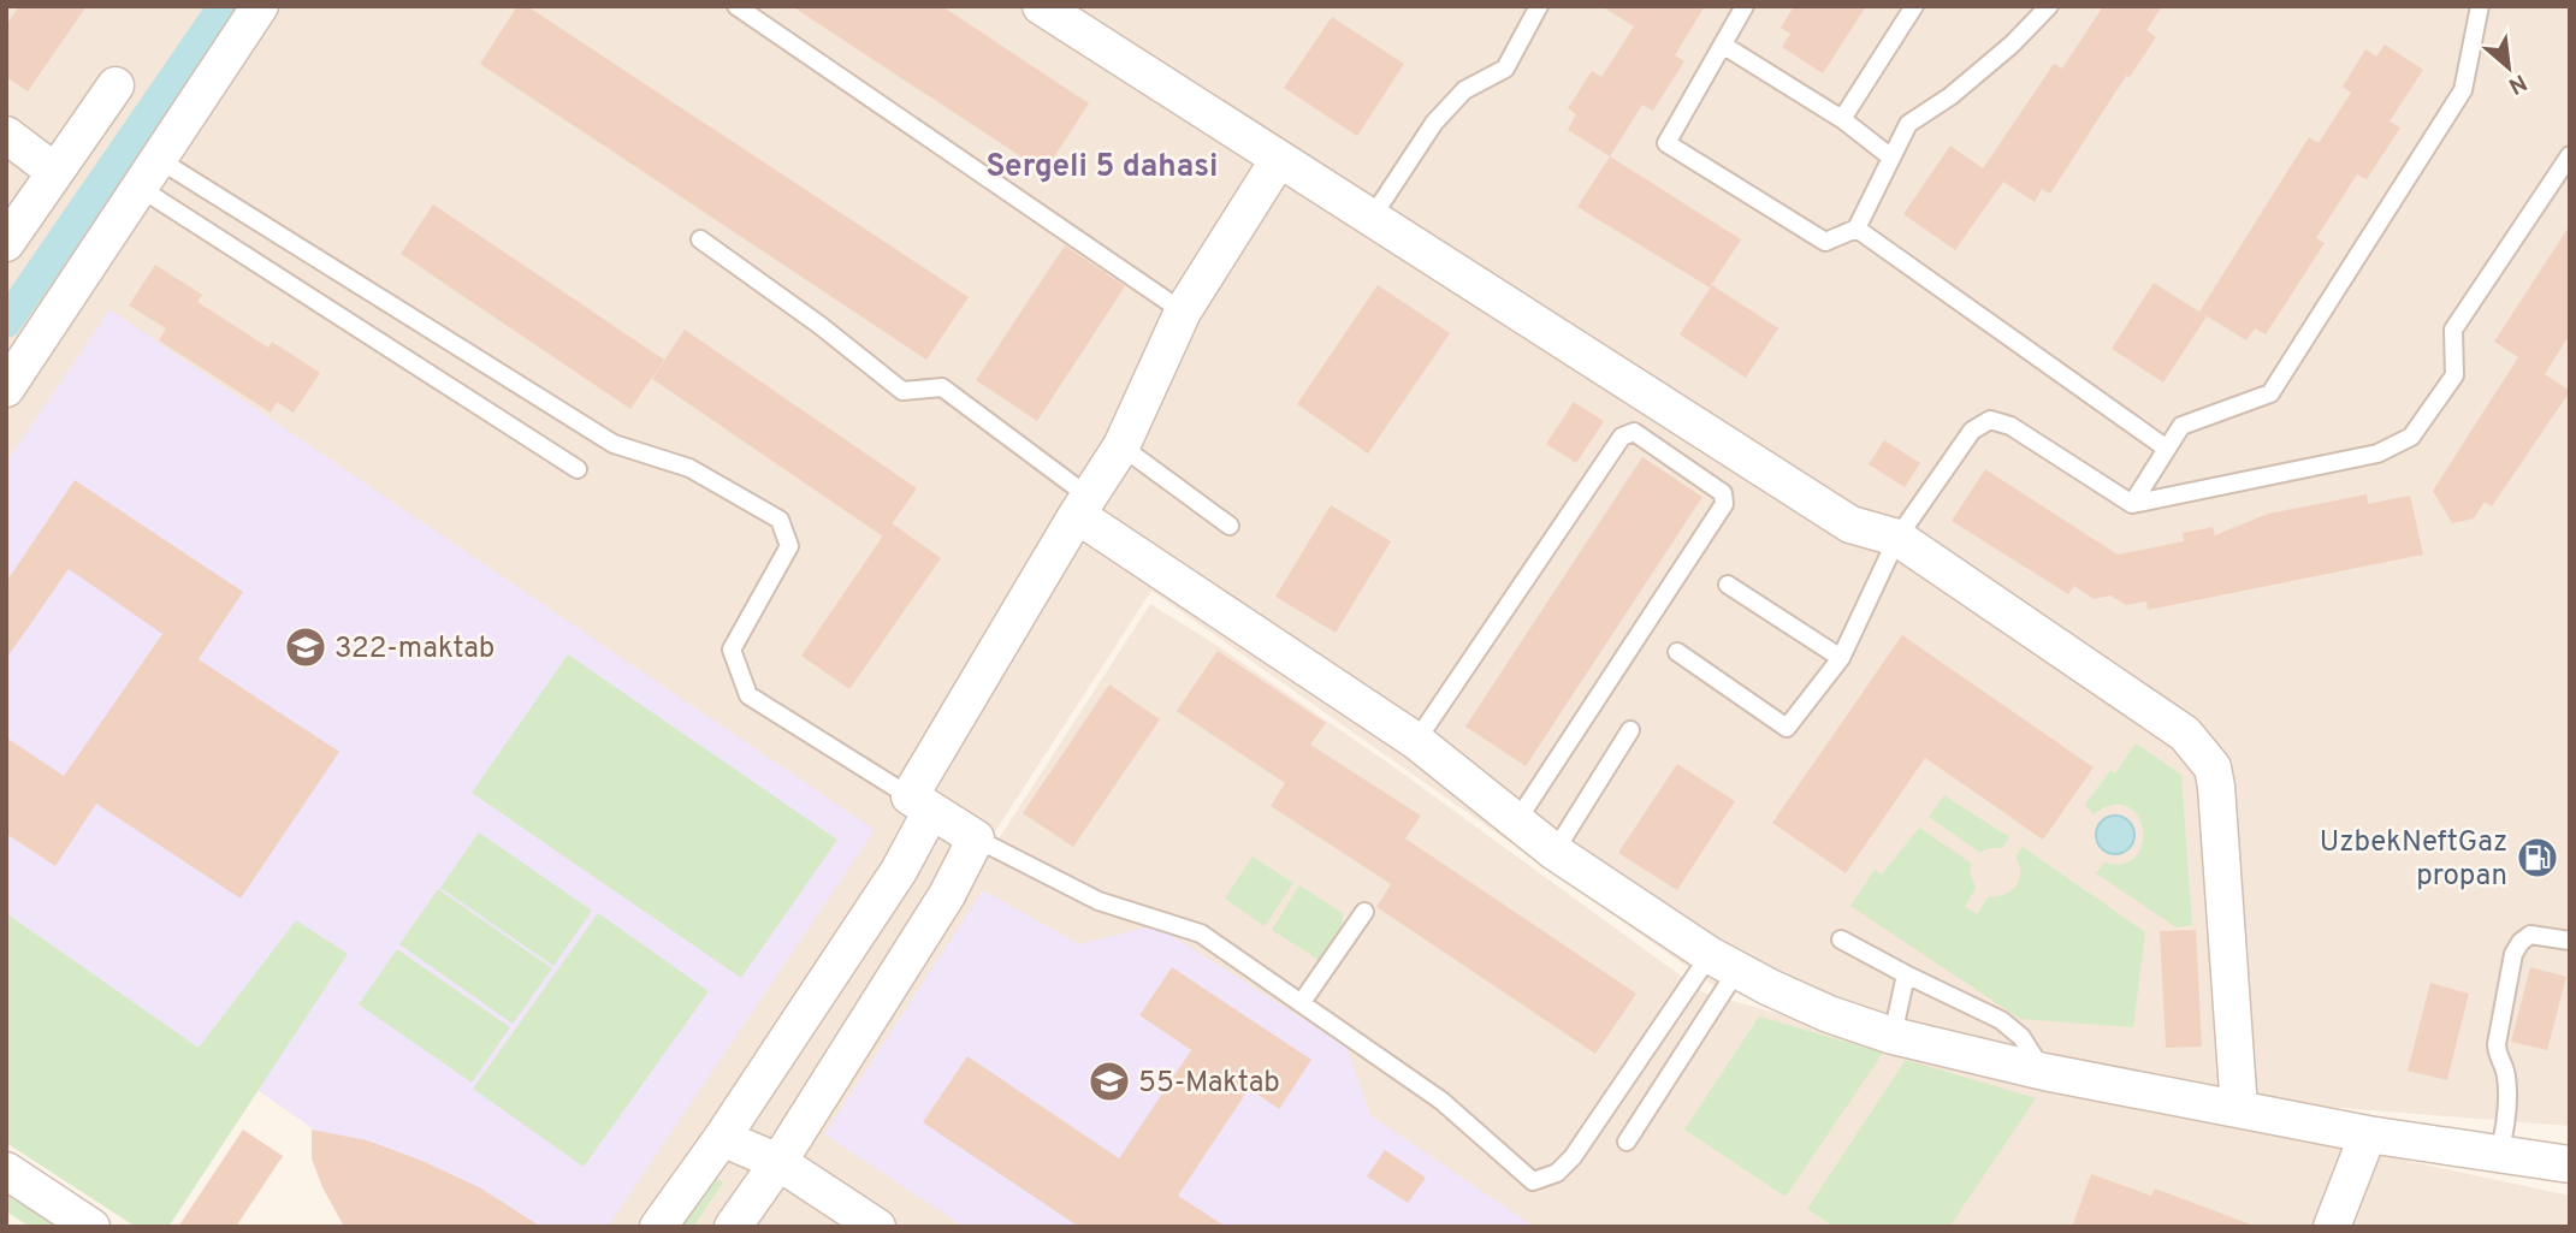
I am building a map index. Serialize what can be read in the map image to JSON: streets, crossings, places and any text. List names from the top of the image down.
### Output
{
  "districts": ["Sergeli 5 dahasi"],
  "places": {
    "school or university": ["322-maktab", "55-Maktab"],
    "fuel station": ["UzbekNeftGaz propan"]
  },
  "north": "bottom right"
}
